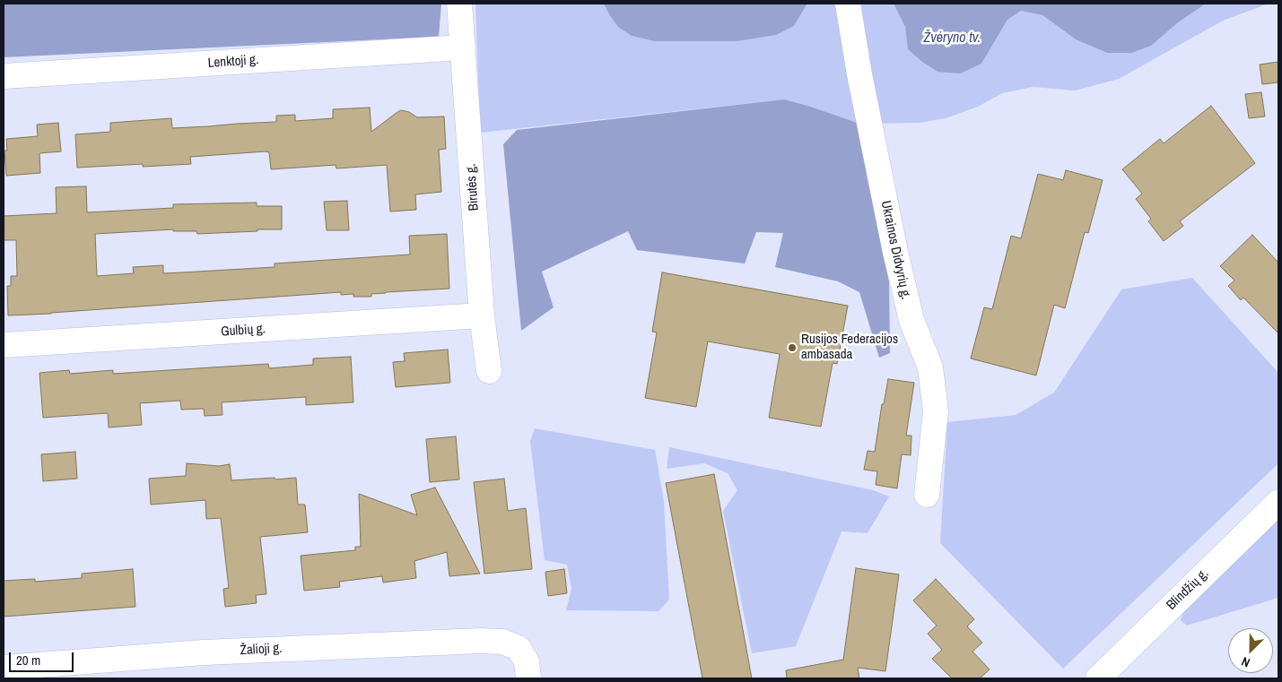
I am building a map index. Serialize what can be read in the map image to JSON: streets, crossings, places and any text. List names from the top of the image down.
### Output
{
  "streets": {
    "street": [
      "Lenktoji g.",
      "Birutės g.",
      "Ukrainos Didvyrių g.",
      "Gulbių g.",
      "Blindžių g.",
      "Žalioji g."
    ]
  },
  "crossings": [
    ["Lenktoji g.", "Birutės g."],
    ["Birutės g.", "Gulbių g."]
  ],
  "water": ["Žvėryno tv."],
  "places": ["Rusijos Federacijos ambasada"],
  "scale_bar": "20 m",
  "north": "bottom left"
}
